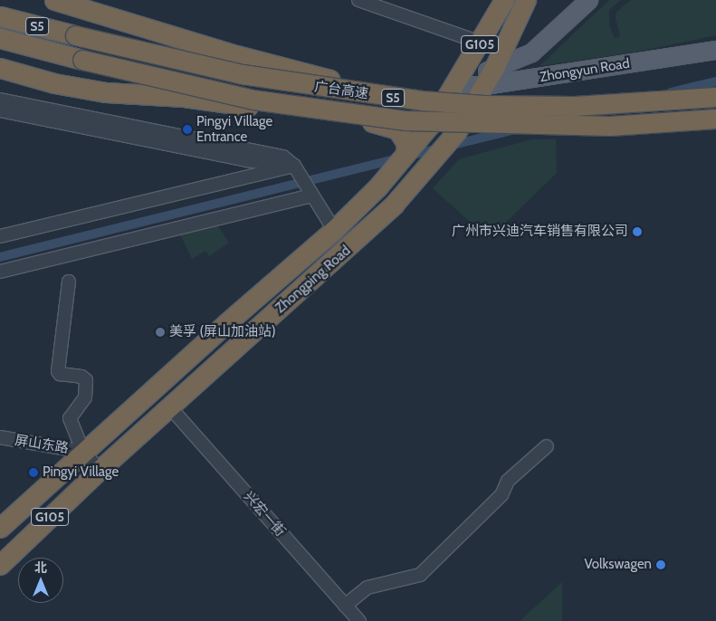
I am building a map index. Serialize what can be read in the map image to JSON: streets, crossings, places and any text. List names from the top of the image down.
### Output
{
  "streets": {
    "highway": [
      "S5",
      "G105",
      "广台高速",
      "Zhongping Road"
    ],
    "main road": ["Zhongyun Road"],
    "street": ["屏山东路", "兴宏一街"]
  },
  "crossings": [
    ["G105", "Zhongyun Road"],
    ["G105", "Zhongping Road"],
    ["Zhongyun Road", "Zhongping Road"],
    ["Zhongping Road", "屏山东路"],
    ["Zhongping Road", "兴宏一街"]
  ],
  "places": [
    "Pingyi Village Entrance",
    "广州市兴迪汽车销售有限公司",
    "美孚 (屏山加油站)",
    "Pingyi Village",
    "Volkswagen"
  ],
  "north": "top"
}
